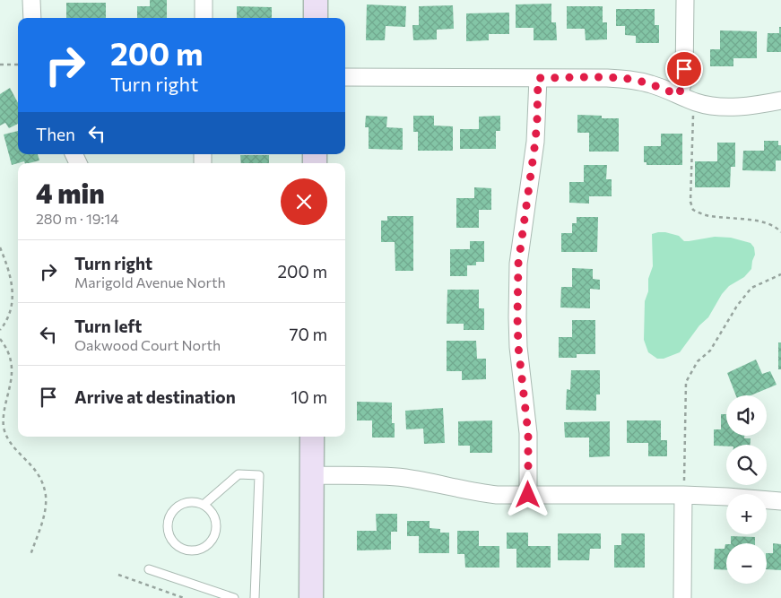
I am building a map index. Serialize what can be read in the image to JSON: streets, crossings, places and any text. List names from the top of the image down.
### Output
{
  "page": {
    "turn": ["200 m", "Turn right"],
    "then": "Then",
    "heading": ["4 min", "280 m · 19:14"],
    "list": [
      {
        "name": "Turn right",
        "note": "Marigold Avenue North",
        "value": "200 m"
      },
      {
        "name": "Turn left",
        "note": "Oakwood Court North",
        "value": "70 m"
      },
      {
        "name": "Arrive at destination",
        "value": "10 m"
      }
    ],
    "map_buttons": ["+", "−"]
  }
}
